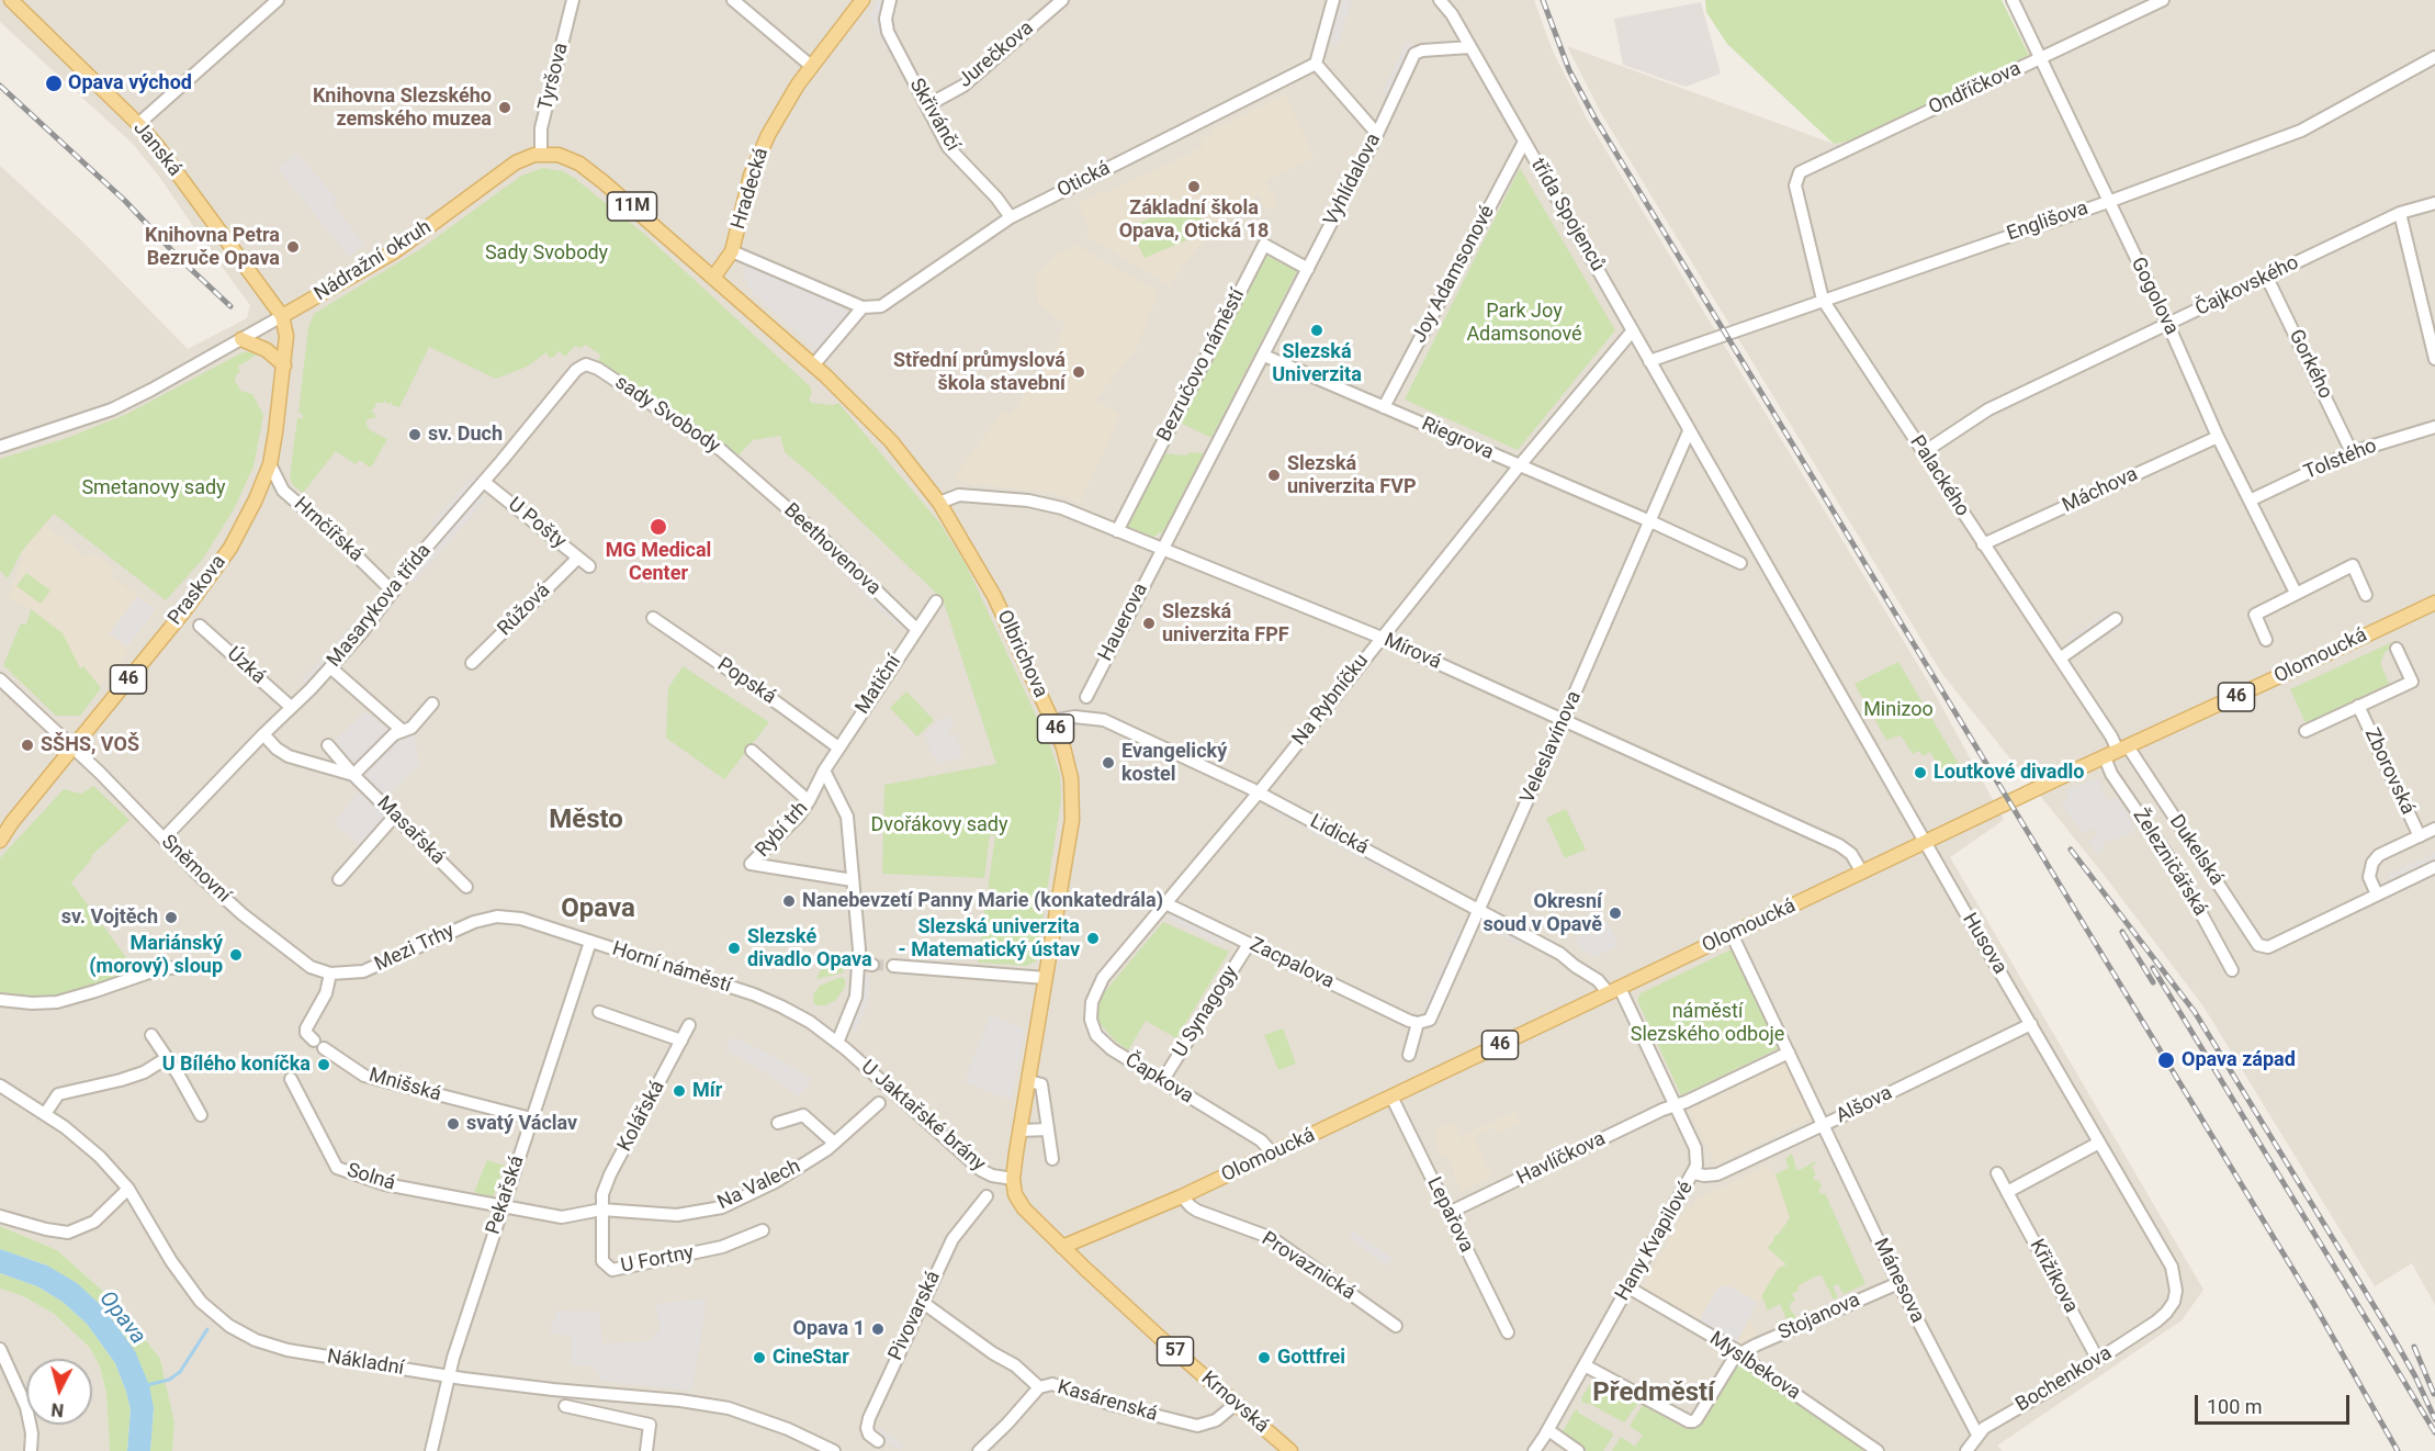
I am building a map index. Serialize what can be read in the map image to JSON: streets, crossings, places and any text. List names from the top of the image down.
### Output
{
  "streets": {
    "main road": [
      "Janská",
      "Hradecká",
      "11M",
      "Nádražní okruh",
      "Praskova",
      "Olbrichova",
      "Olomoucká",
      "46",
      "57",
      "Krnovská"
    ],
    "street": [
      "Jurečkova",
      "Tyršova",
      "Ondříčkova",
      "Skřivánčí",
      "Otická",
      "Vyhlídalova",
      "třída Spojenců",
      "Englišova",
      "Joy Adamsonové",
      "Čajkovského",
      "Gogolova",
      "Gorkého",
      "Bezručovo náměstí",
      "sady Svobody",
      "Riegrova",
      "Tolstého",
      "Palackého",
      "Máchova",
      "U Pošty",
      "Hrnčířská",
      "Beethovenova",
      "Masarykova třída",
      "Růžová",
      "Hauerova",
      "Mírová",
      "Úzká",
      "Popská",
      "Matiční",
      "Na Rybníčku",
      "Veleslavínova",
      "Zborovská",
      "Rybí trh",
      "Masařská",
      "Lidická",
      "Dukelská",
      "Železničářská",
      "Sněmovní",
      "Husova",
      "Mezi Trhy",
      "Zacpalova",
      "Horní náměstí",
      "U Synagogy",
      "Čapkova",
      "Mnišská",
      "Alšova",
      "Kolářská",
      "U Jaktařské brány",
      "Havlíčkova",
      "Solná",
      "Na Valech",
      "Pekařská",
      "Lepařova",
      "Hany Kvapilové",
      "U Fortny",
      "Provaznická",
      "Křižíkova",
      "Mánesova",
      "Pivovarská",
      "Stojanova",
      "Nákladní",
      "Myslbekova",
      "Bochenkova",
      "Kasárenská"
    ]
  },
  "crossings": [
    ["Jurečkova", "Skřivánčí"],
    ["Tyršova", "11M"],
    ["Tyršova", "Nádražní okruh"],
    ["Ondříčkova", "Gogolova"],
    ["Ondříčkova", "Palackého"],
    ["Skřivánčí", "Otická"],
    ["Janská", "Nádražní okruh"],
    ["Janská", "Praskova"],
    ["Vyhlídalova", "třída Spojenců"],
    ["Vyhlídalova", "Bezručovo náměstí"],
    ["Vyhlídalova", "Riegrova"],
    ["Hradecká", "11M"],
    ["11M", "Nádražní okruh"],
    ["11M", "Olbrichova"],
    ["třída Spojenců", "Englišova"],
    ["třída Spojenců", "Joy Adamsonové"],
    ["třída Spojenců", "Na Rybníčku"],
    ["třída Spojenců", "Veleslavínova"],
    ["třída Spojenců", "Husova"],
    ["Englišova", "Gogolova"],
    ["Englišova", "Palackého"],
    ["Nádražní okruh", "Praskova"],
    ["Joy Adamsonové", "Riegrova"],
    ["Čajkovského", "Gogolova"],
    ["Čajkovského", "Gorkého"],
    ["Čajkovského", "Palackého"],
    ["Gogolova", "Tolstého"],
    ["Gogolova", "Máchova"],
    ["Gorkého", "Tolstého"],
    ["Bezručovo náměstí", "Mírová"],
    ["sady Svobody", "Beethovenova"],
    ["sady Svobody", "Masarykova třída"],
    ["Riegrova", "Na Rybníčku"],
    ["Riegrova", "Veleslavínova"],
    ["Palackého", "Máchova"],
    ["Palackého", "Olomoucká"],
    ["Palackého", "Dukelská"],
    ["U Pošty", "Masarykova třída"],
    ["U Pošty", "Růžová"],
    ["Hrnčířská", "Praskova"],
    ["Hrnčířská", "Masarykova třída"],
    ["Beethovenova", "Matiční"],
    ["Praskova", "Sněmovní"],
    ["Masarykova třída", "Úzká"],
    ["Masarykova třída", "Masařská"],
    ["Masarykova třída", "Sněmovní"],
    ["Hauerova", "Mírová"],
    ["Mírová", "Olbrichova"],
    ["Mírová", "Olomoucká"],
    ["Mírová", "Na Rybníčku"],
    ["Mírová", "Veleslavínova"],
    ["Olbrichova", "46"],
    ["Olbrichova", "Lidická"],
    ["Olbrichova", "U Jaktařské brány"],
    ["Olomoucká", "46"],
    ["Olomoucká", "Lidická"],
    ["Olomoucká", "Dukelská"],
    ["Olomoucká", "Železničářská"],
    ["Olomoucká", "Husova"],
    ["Olomoucká", "Čapkova"],
    ["Olomoucká", "Lepařova"],
    ["Olomoucká", "Hany Kvapilové"],
    ["Olomoucká", "Provaznická"],
    ["Olomoucká", "Krnovská"],
    ["46", "U Jaktařské brány"],
    ["46", "Krnovská"],
    ["Popská", "Matiční"],
    ["Matiční", "Rybí trh"],
    ["Na Rybníčku", "Lidická"],
    ["Na Rybníčku", "Zacpalova"],
    ["Na Rybníčku", "Čapkova"],
    ["Veleslavínova", "Lidická"],
    ["Veleslavínova", "Zacpalova"],
    ["Rybí trh", "Horní náměstí"],
    ["Rybí trh", "U Jaktařské brány"],
    ["Lidická", "Hany Kvapilové"],
    ["Sněmovní", "Mezi Trhy"],
    ["Sněmovní", "Mnišská"],
    ["Husova", "Alšova"],
    ["Husova", "Bochenkova"],
    ["Mezi Trhy", "Horní náměstí"],
    ["Mezi Trhy", "Mnišská"],
    ["Zacpalova", "U Synagogy"],
    ["Horní náměstí", "U Jaktařské brány"],
    ["Horní náměstí", "Pekařská"],
    ["U Synagogy", "Čapkova"],
    ["Mnišská", "Pekařská"],
    ["Alšova", "Hany Kvapilové"],
    ["Alšova", "Mánesova"],
    ["Kolářská", "Na Valech"],
    ["Kolářská", "U Fortny"],
    ["Havlíčkova", "Lepařova"],
    ["Havlíčkova", "Hany Kvapilové"],
    ["Solná", "Na Valech"],
    ["Solná", "Pekařská"],
    ["Na Valech", "Pekařská"],
    ["Na Valech", "U Fortny"],
    ["Pekařská", "Nákladní"],
    ["Hany Kvapilové", "Myslbekova"],
    ["Křižíkova", "Bochenkova"],
    ["Mánesova", "Stojanova"],
    ["Mánesova", "Bochenkova"],
    ["Pivovarská", "Kasárenská"],
    ["Stojanova", "Myslbekova"],
    ["Kasárenská", "Krnovská"]
  ],
  "districts": ["Město", "Opava", "Předměstí"],
  "water": ["Opava"],
  "parks": [
    "Sady Svobody",
    "Park Joy Adamsonové",
    "Smetanovy sady",
    "Minizoo",
    "Dvořákovy sady",
    "náměstí Slezského odboje"
  ],
  "places": [
    "Opava východ",
    "Knihovna Slezského zemského muzea",
    "Základní škola Opava, Otická 18",
    "Knihovna Petra Bezruče Opava",
    "Slezská Univerzita",
    "Střední průmyslová škola stavební",
    "sv. Duch",
    "Slezská univerzita FVP",
    "MG Medical Center",
    "Slezská univerzita FPF",
    "SŠHS, VOŠ",
    "Evangelický kostel",
    "Loutkové divadlo",
    "Nanebevzetí Panny Marie (konkatedrála)",
    "Okresní soud v Opavě",
    "sv. Vojtěch",
    "Slezská univerzita - Matematický ústav",
    "Slezské divadlo Opava",
    "Mariánský (morový) sloup",
    "Opava západ",
    "U Bílého koníčka",
    "Mír",
    "svatý Václav",
    "Opava 1",
    "CineStar",
    "Gottfrei"
  ],
  "scale_bar": "100 m",
  "north": "bottom"
}
